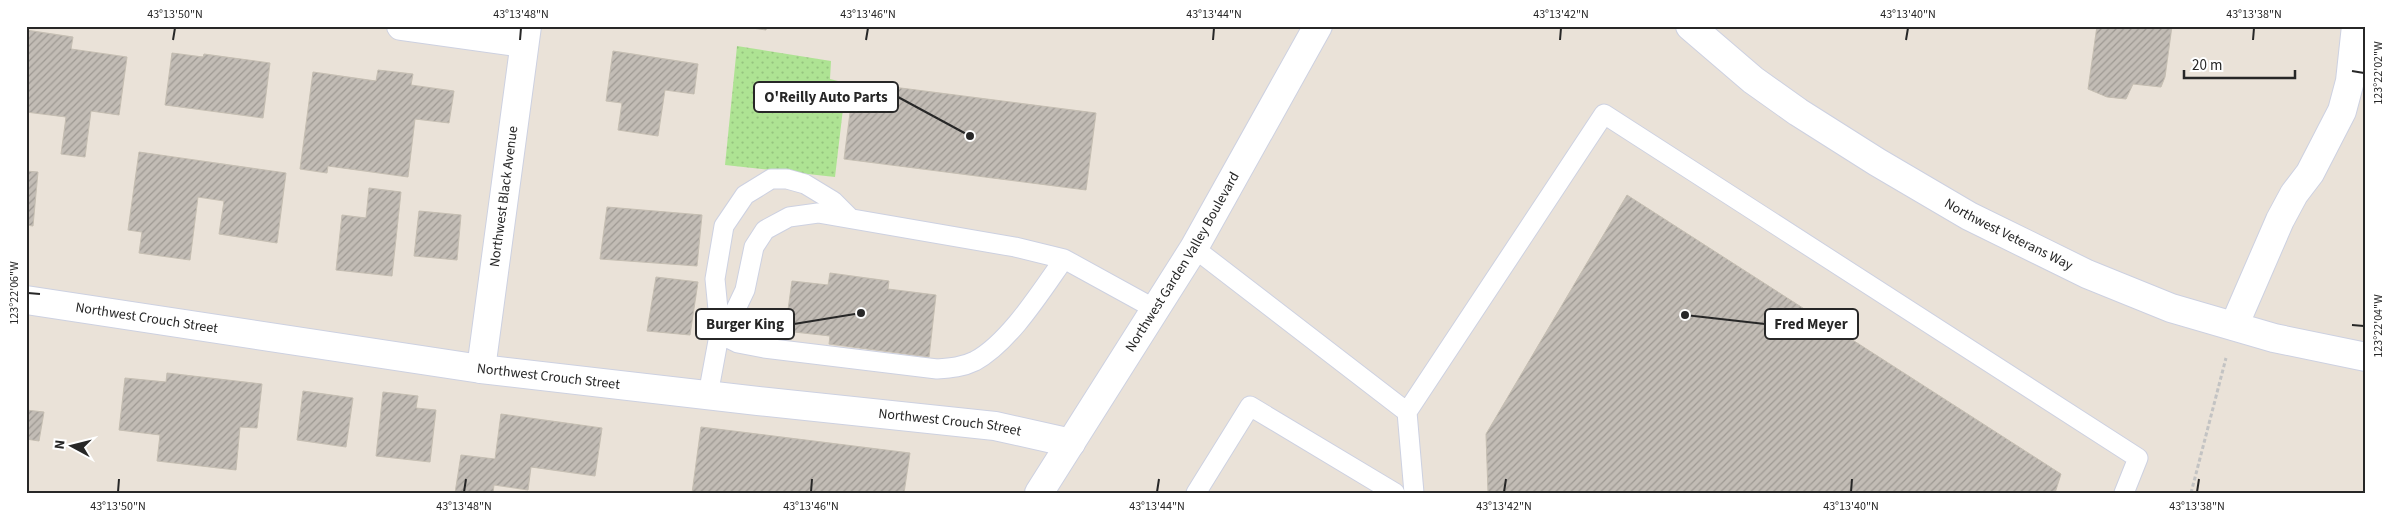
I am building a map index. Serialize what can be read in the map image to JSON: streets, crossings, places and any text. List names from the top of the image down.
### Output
{
  "streets": {
    "street": [
      "Northwest Black Avenue",
      "Northwest Veterans Way",
      "Northwest Garden Valley Boulevard",
      "Northwest Crouch Street"
    ]
  },
  "crossings": [
    ["Northwest Black Avenue", "Northwest Crouch Street"],
    ["Northwest Garden Valley Boulevard", "Northwest Crouch Street"]
  ],
  "places": ["O'Reilly Auto Parts", "Burger King", "Fred Meyer"],
  "scale_bar": "20 m",
  "north": "left",
  "coordinates": [
    "43°13'50\"N",
    "43°13'48\"N",
    "43°13'46\"N",
    "43°13'44\"N",
    "43°13'42\"N",
    "43°13'40\"N",
    "43°13'38\"N",
    "123°22'02\"W",
    "123°22'06\"W",
    "123°22'04\"W"
  ]
}
